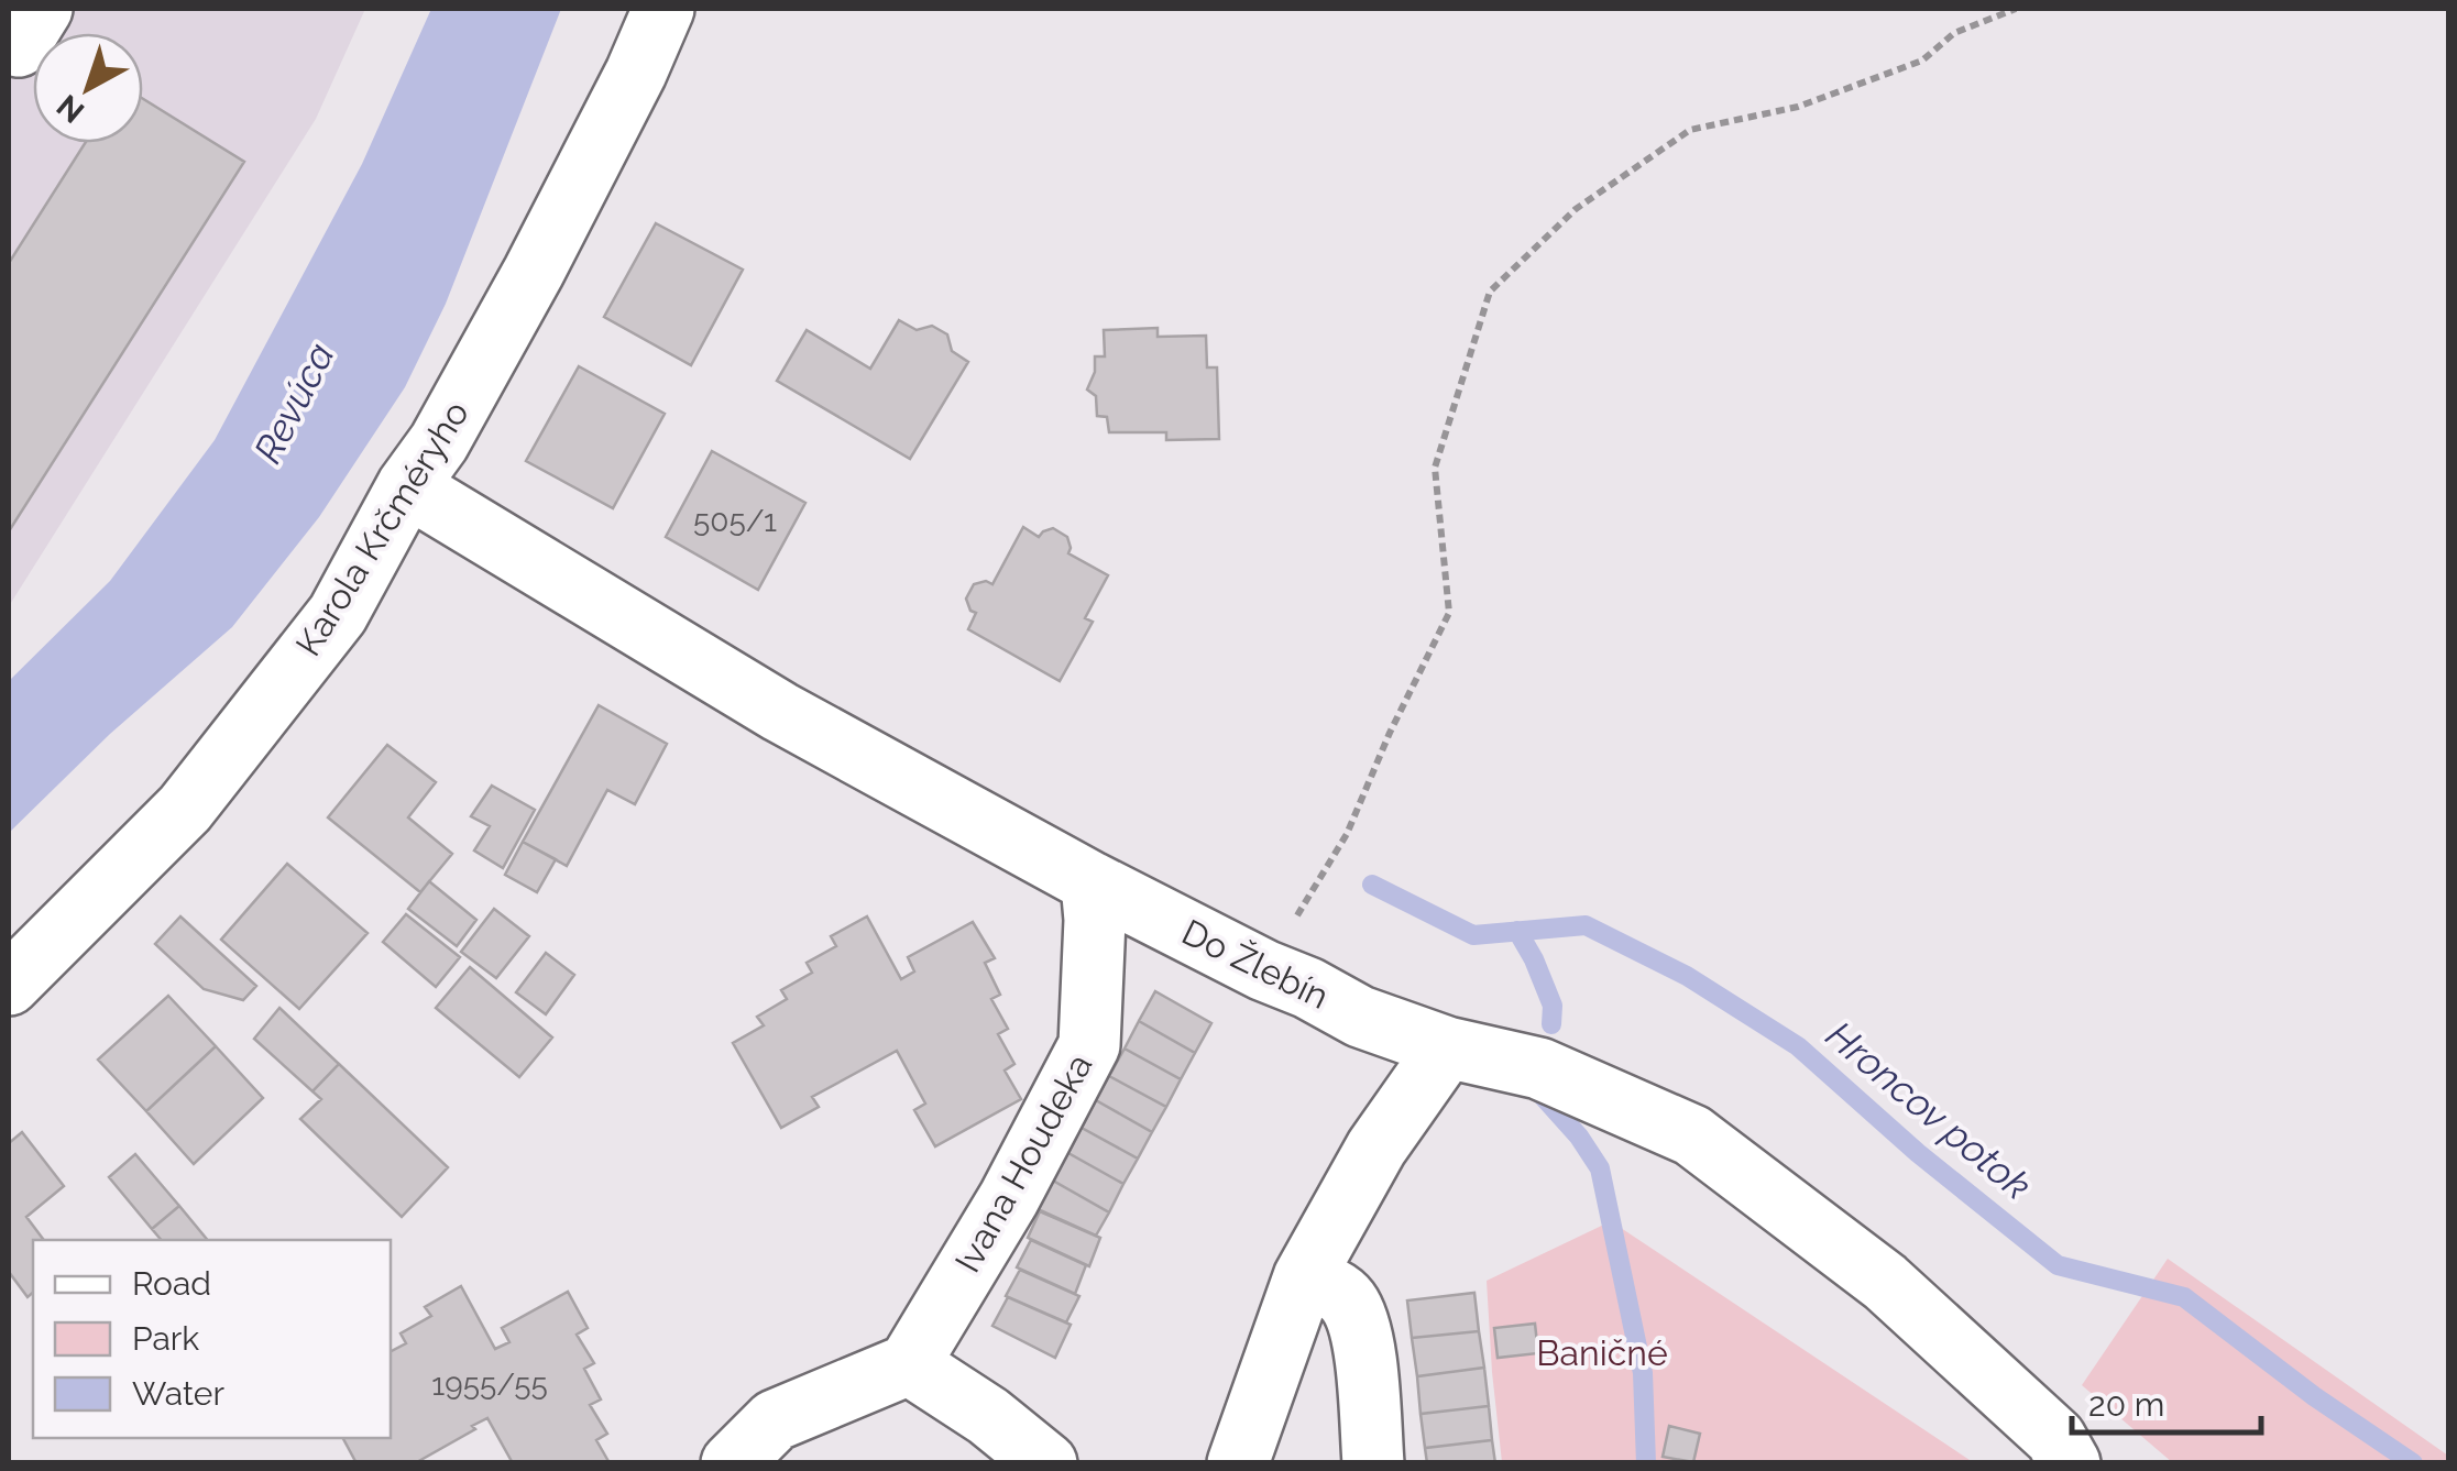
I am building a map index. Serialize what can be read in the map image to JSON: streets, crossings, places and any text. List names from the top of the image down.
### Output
{
  "streets": {
    "street": ["Karola Krčméryho", "Do Žlebín", "Ivana Houdeka"]
  },
  "crossings": [
    ["Karola Krčméryho", "Do Žlebín"],
    ["Do Žlebín", "Ivana Houdeka"]
  ],
  "water": ["Revúca", "Hroncov potok"],
  "parks": ["Baničné"],
  "house_numbers": ["505/1", "1955/55"],
  "legend": ["Road", "Park", "Water"],
  "scale_bar": "20 m",
  "north": "bottom left"
}
